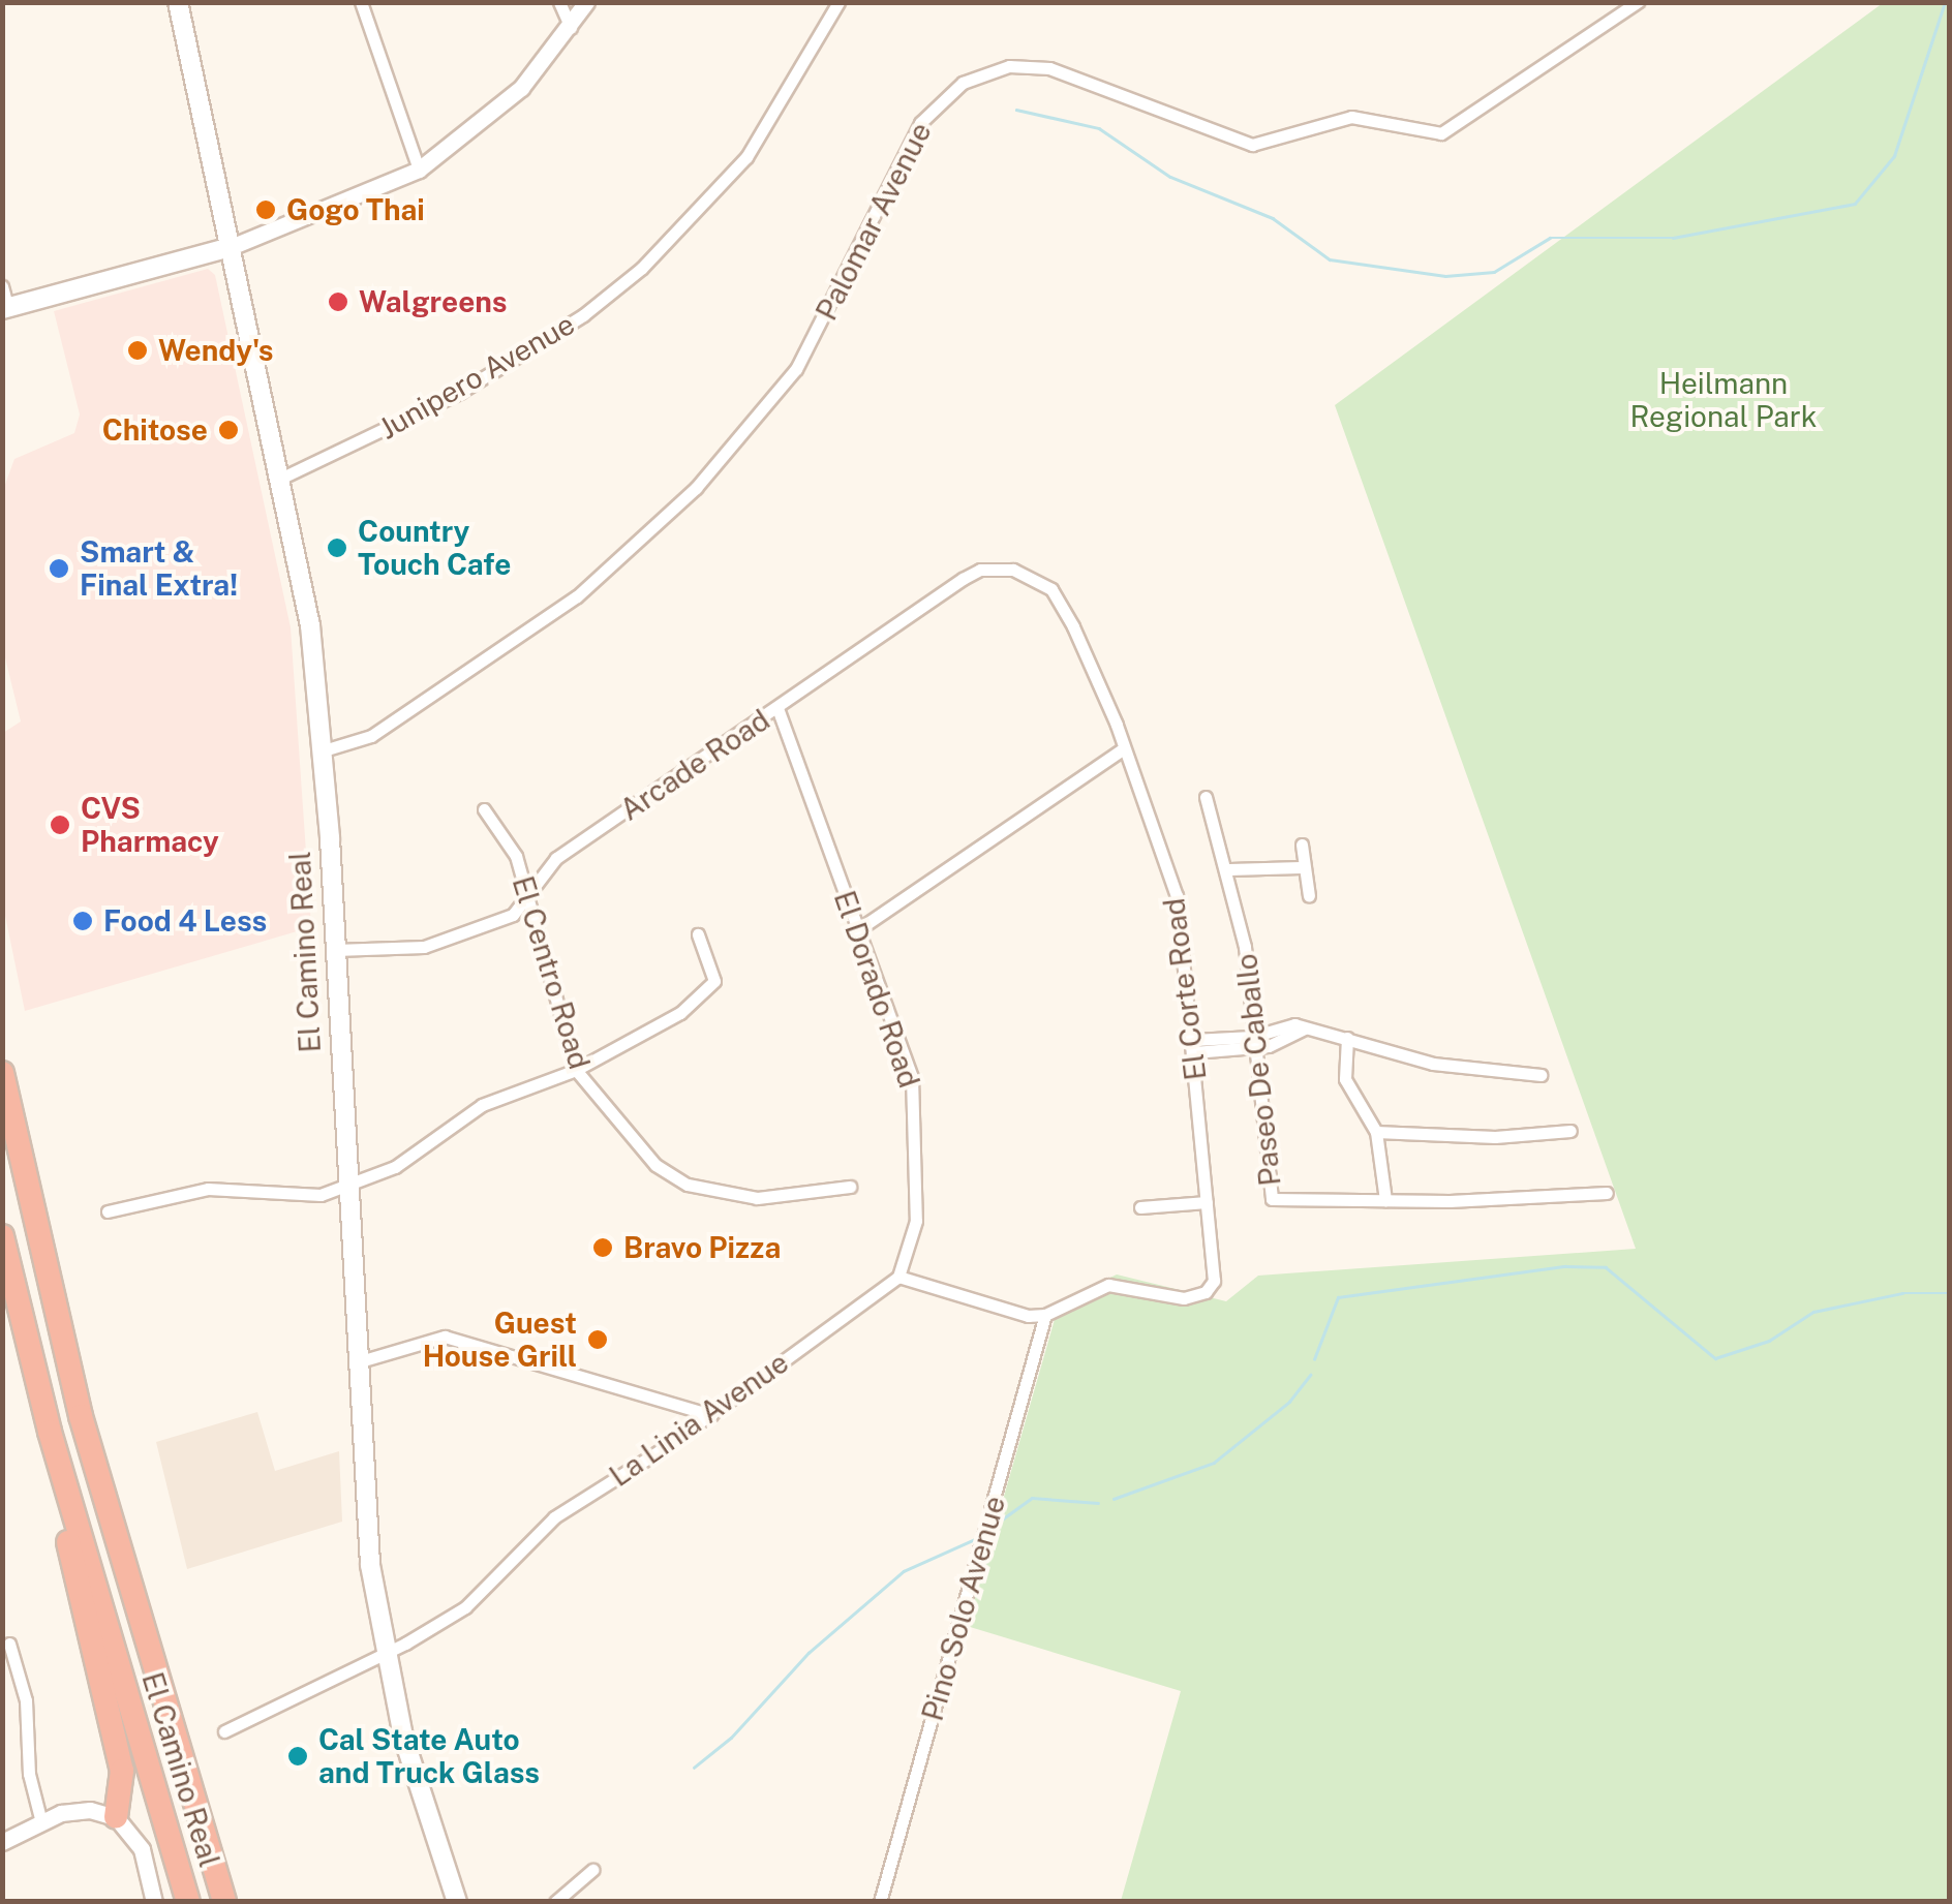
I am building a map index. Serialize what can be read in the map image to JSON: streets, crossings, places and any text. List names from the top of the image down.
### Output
{
  "streets": {
    "highway": ["El Camino Real"],
    "street": [
      "Palomar Avenue",
      "Junipero Avenue",
      "Arcade Road",
      "El Centro Road",
      "El Dorado Road",
      "El Corte Road",
      "Paseo De Caballo",
      "La Linia Avenue",
      "Pino Solo Avenue"
    ]
  },
  "crossings": [
    ["Palomar Avenue", "El Camino Real"],
    ["Junipero Avenue", "El Camino Real"],
    ["Arcade Road", "El Camino Real"],
    ["Arcade Road", "El Centro Road"],
    ["Arcade Road", "El Dorado Road"],
    ["Arcade Road", "El Corte Road"],
    ["El Camino Real", "La Linia Avenue"],
    ["El Dorado Road", "La Linia Avenue"],
    ["El Corte Road", "Pino Solo Avenue"]
  ],
  "parks": ["Heilmann Regional Park"],
  "places": [
    "Gogo Thai",
    "Walgreens",
    "Wendy's",
    "Chitose",
    "Country Touch Cafe",
    "Smart & Final Extra!",
    "CVS Pharmacy",
    "Food 4 Less",
    "Bravo Pizza",
    "Guest House Grill",
    "Cal State Auto and Truck Glass"
  ]
}
